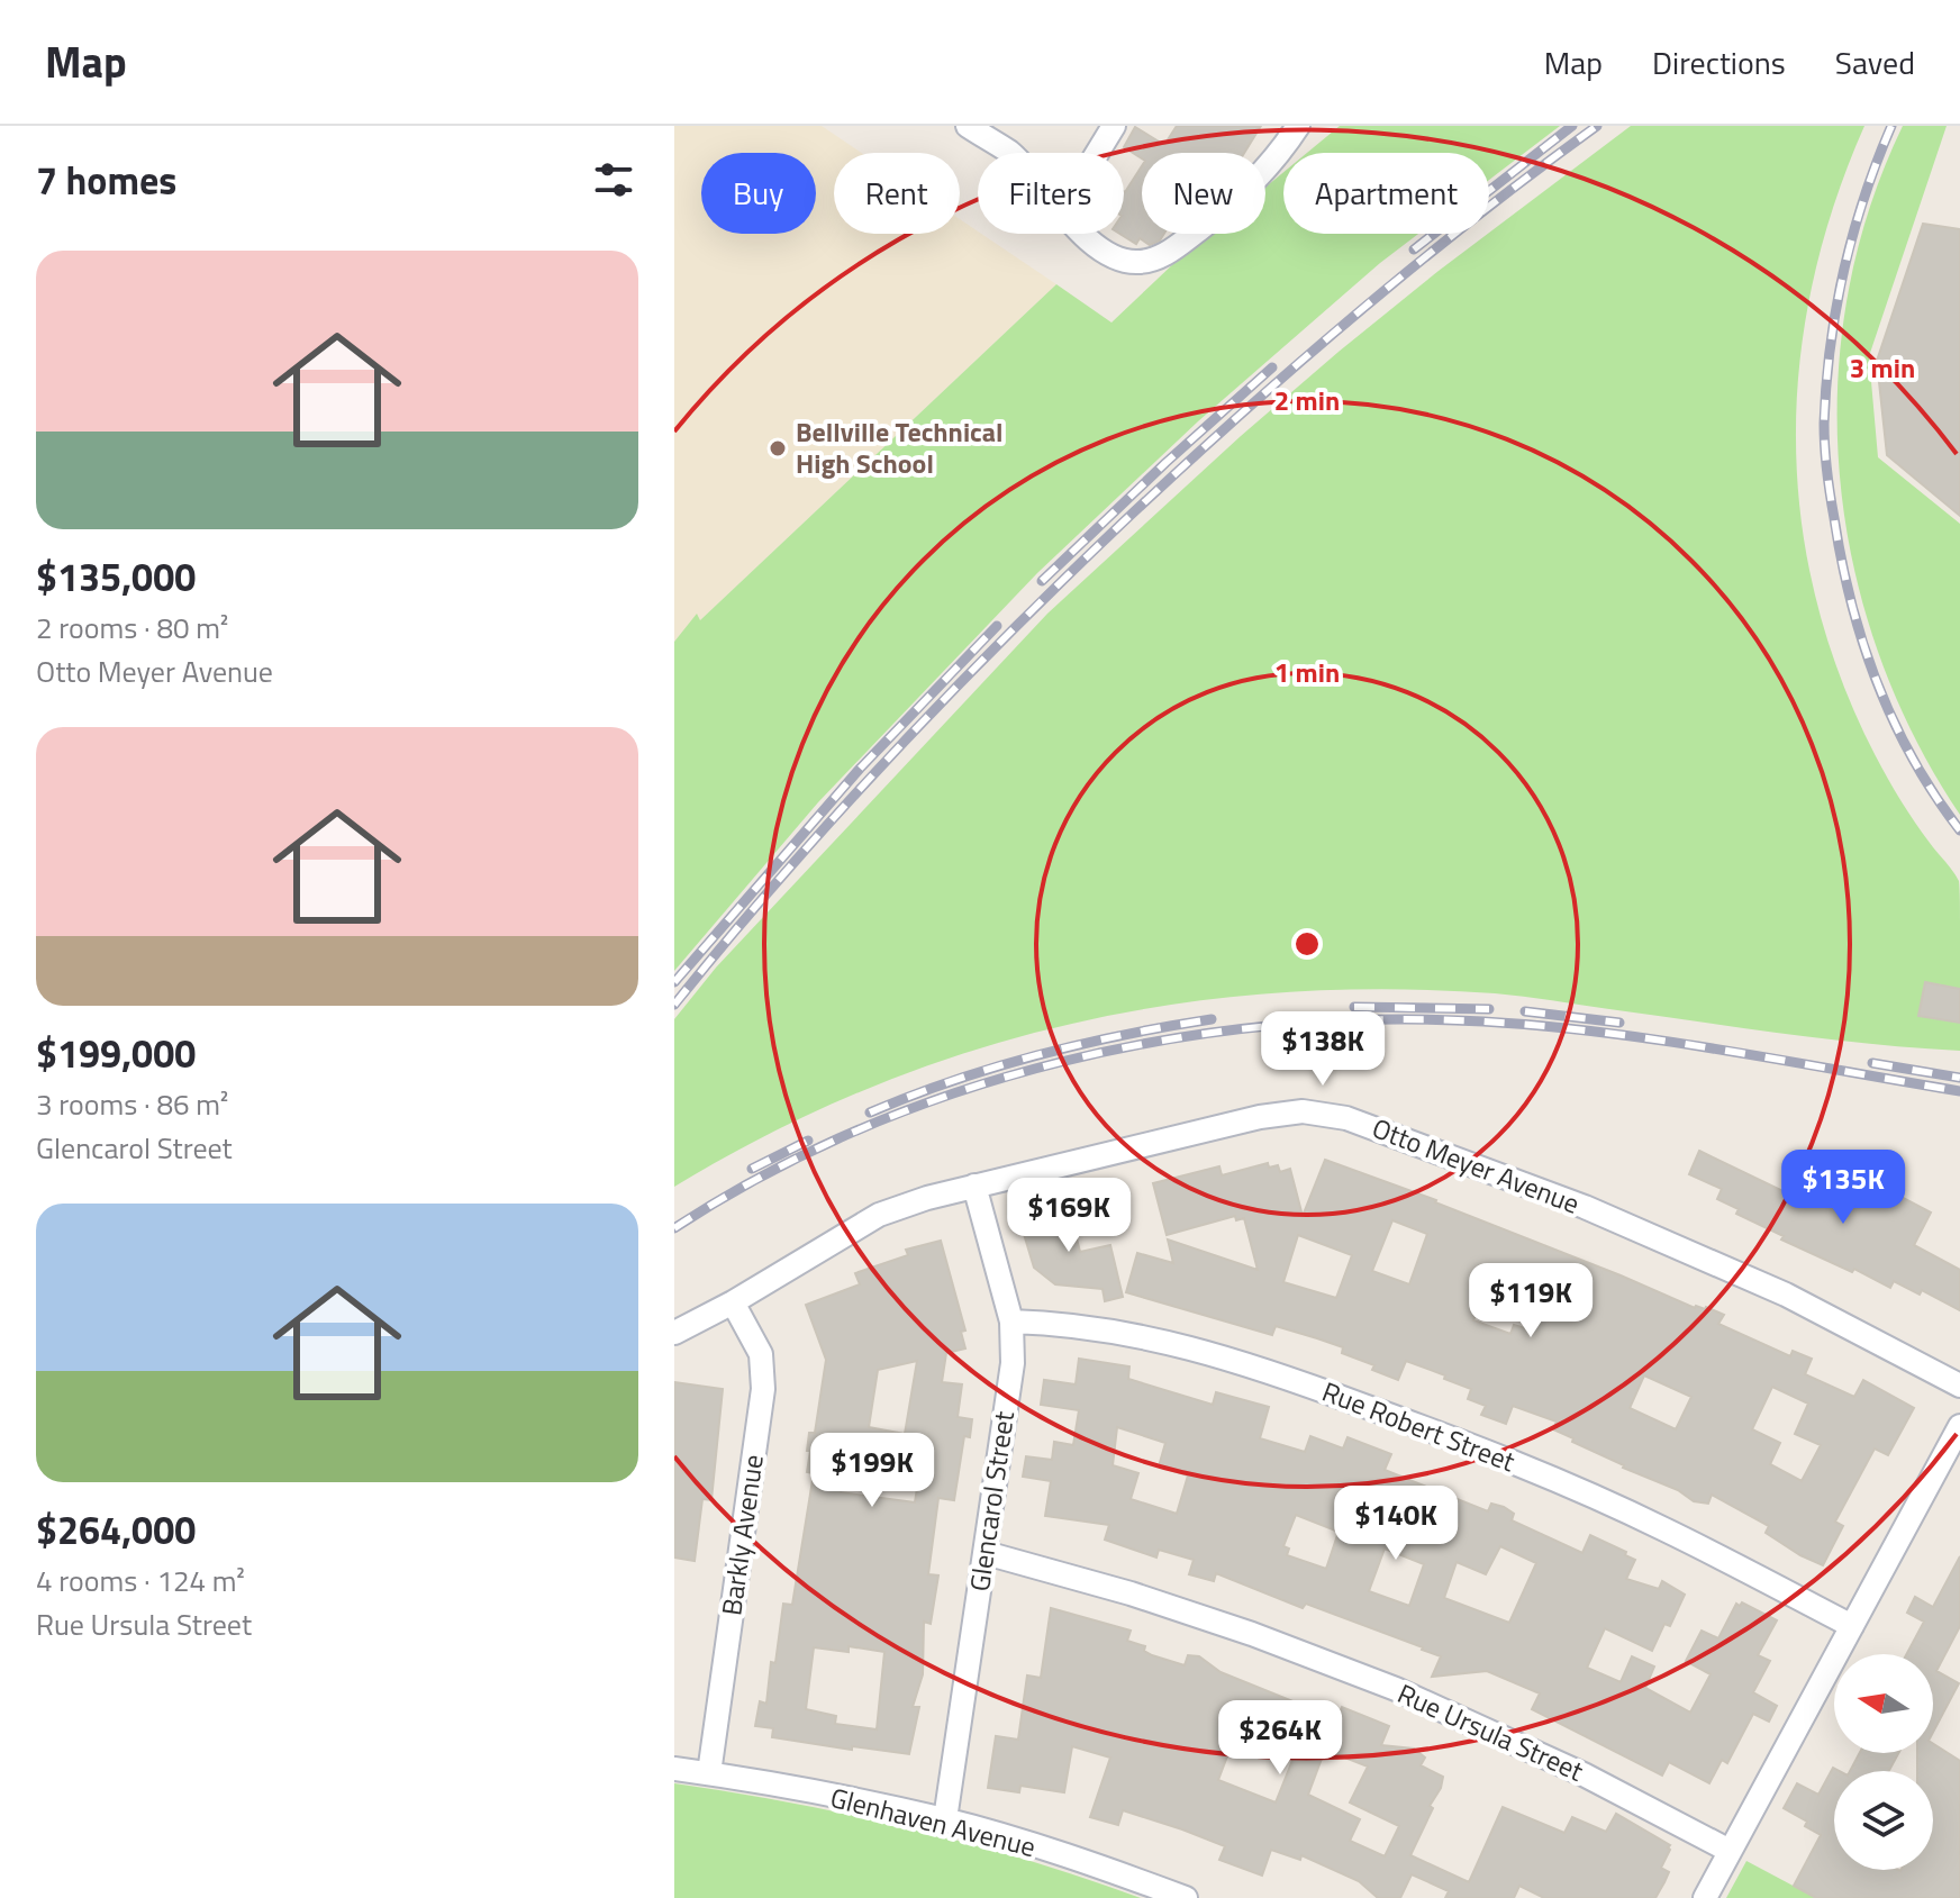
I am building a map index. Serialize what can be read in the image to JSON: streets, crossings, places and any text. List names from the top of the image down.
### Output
{
  "streets": {
    "street": [
      "Otto Meyer Avenue",
      "Rue Robert Street",
      "Glencarol Street",
      "Barkly Avenue",
      "Rue Ursula Street",
      "Glenhaven Avenue"
    ]
  },
  "crossings": [
    ["Otto Meyer Avenue", "Glencarol Street"],
    ["Otto Meyer Avenue", "Barkly Avenue"],
    ["Rue Robert Street", "Glencarol Street"],
    ["Glencarol Street", "Rue Ursula Street"],
    ["Glencarol Street", "Glenhaven Avenue"],
    ["Barkly Avenue", "Glenhaven Avenue"]
  ],
  "places": ["Bellville Technical High School"],
  "north": "left",
  "page": {
    "header": "Map",
    "nav": ["Map", "Directions", "Saved"],
    "heading": "7 homes",
    "chip": [
      "Buy",
      "Rent",
      "Filters",
      "New",
      "Apartment"
    ],
    "list": [
      {
        "name": "$135,000",
        "note": "2 rooms · 80 m² · Otto Meyer Avenue"
      },
      {
        "name": "$199,000",
        "note": "3 rooms · 86 m² · Glencarol Street"
      },
      {
        "name": "$264,000",
        "note": "4 rooms · 124 m² · Rue Ursula Street"
      }
    ],
    "price": [
      "$138K",
      "$135K",
      "$169K",
      "$119K",
      "$199K",
      "$140K",
      "$264K"
    ]
  },
  "rings": ["3 min", "2 min", "1 min"]
}
